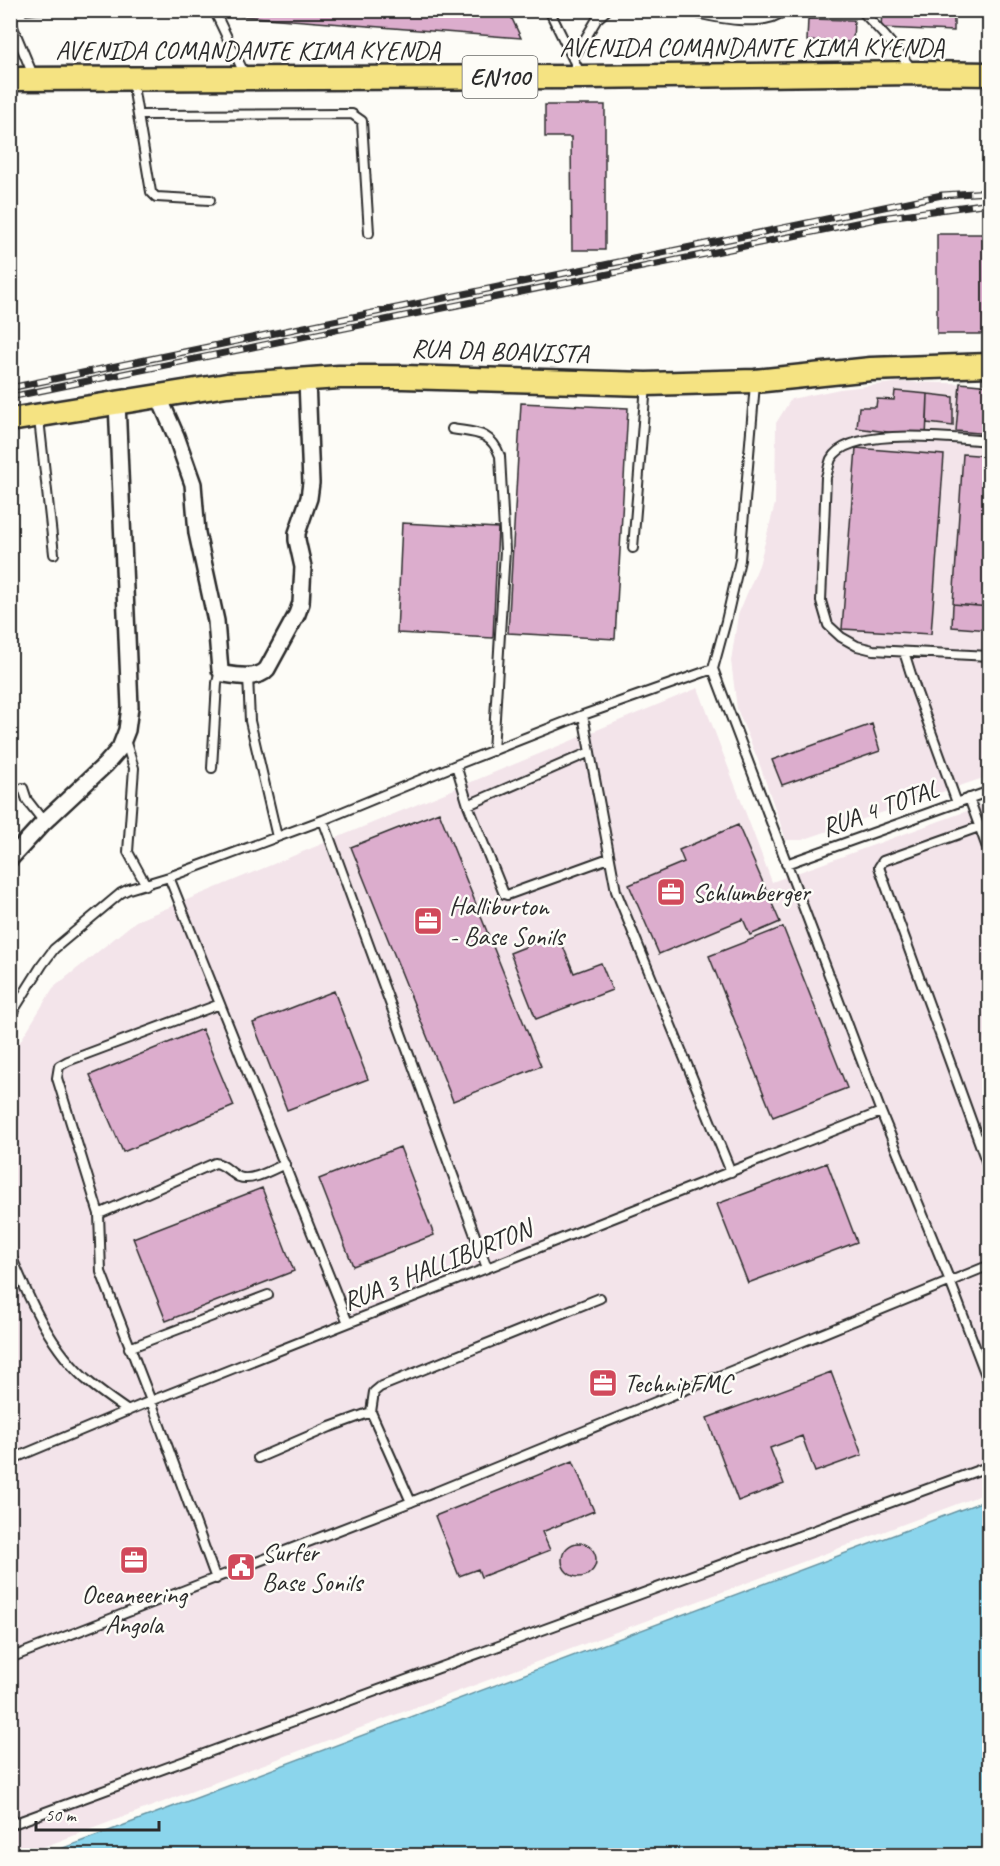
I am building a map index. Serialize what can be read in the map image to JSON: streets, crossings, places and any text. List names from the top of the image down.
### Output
{
  "streets": {
    "main road": ["AVENIDA COMANDANTE KIMA KYENDA", "EN100", "RUA DA BOAVISTA"],
    "lane": ["RUA 4 TOTAL", "RUA 3 HALLIBURTON"]
  },
  "places": {
    "office": [
      "Schlumberger",
      "Halliburton - Base Sonils",
      "TechnipFMC",
      "Oceaneering Angola"
    ],
    "public building": ["Surfer Base Sonils"]
  },
  "scale_bar": "50 m"
}
